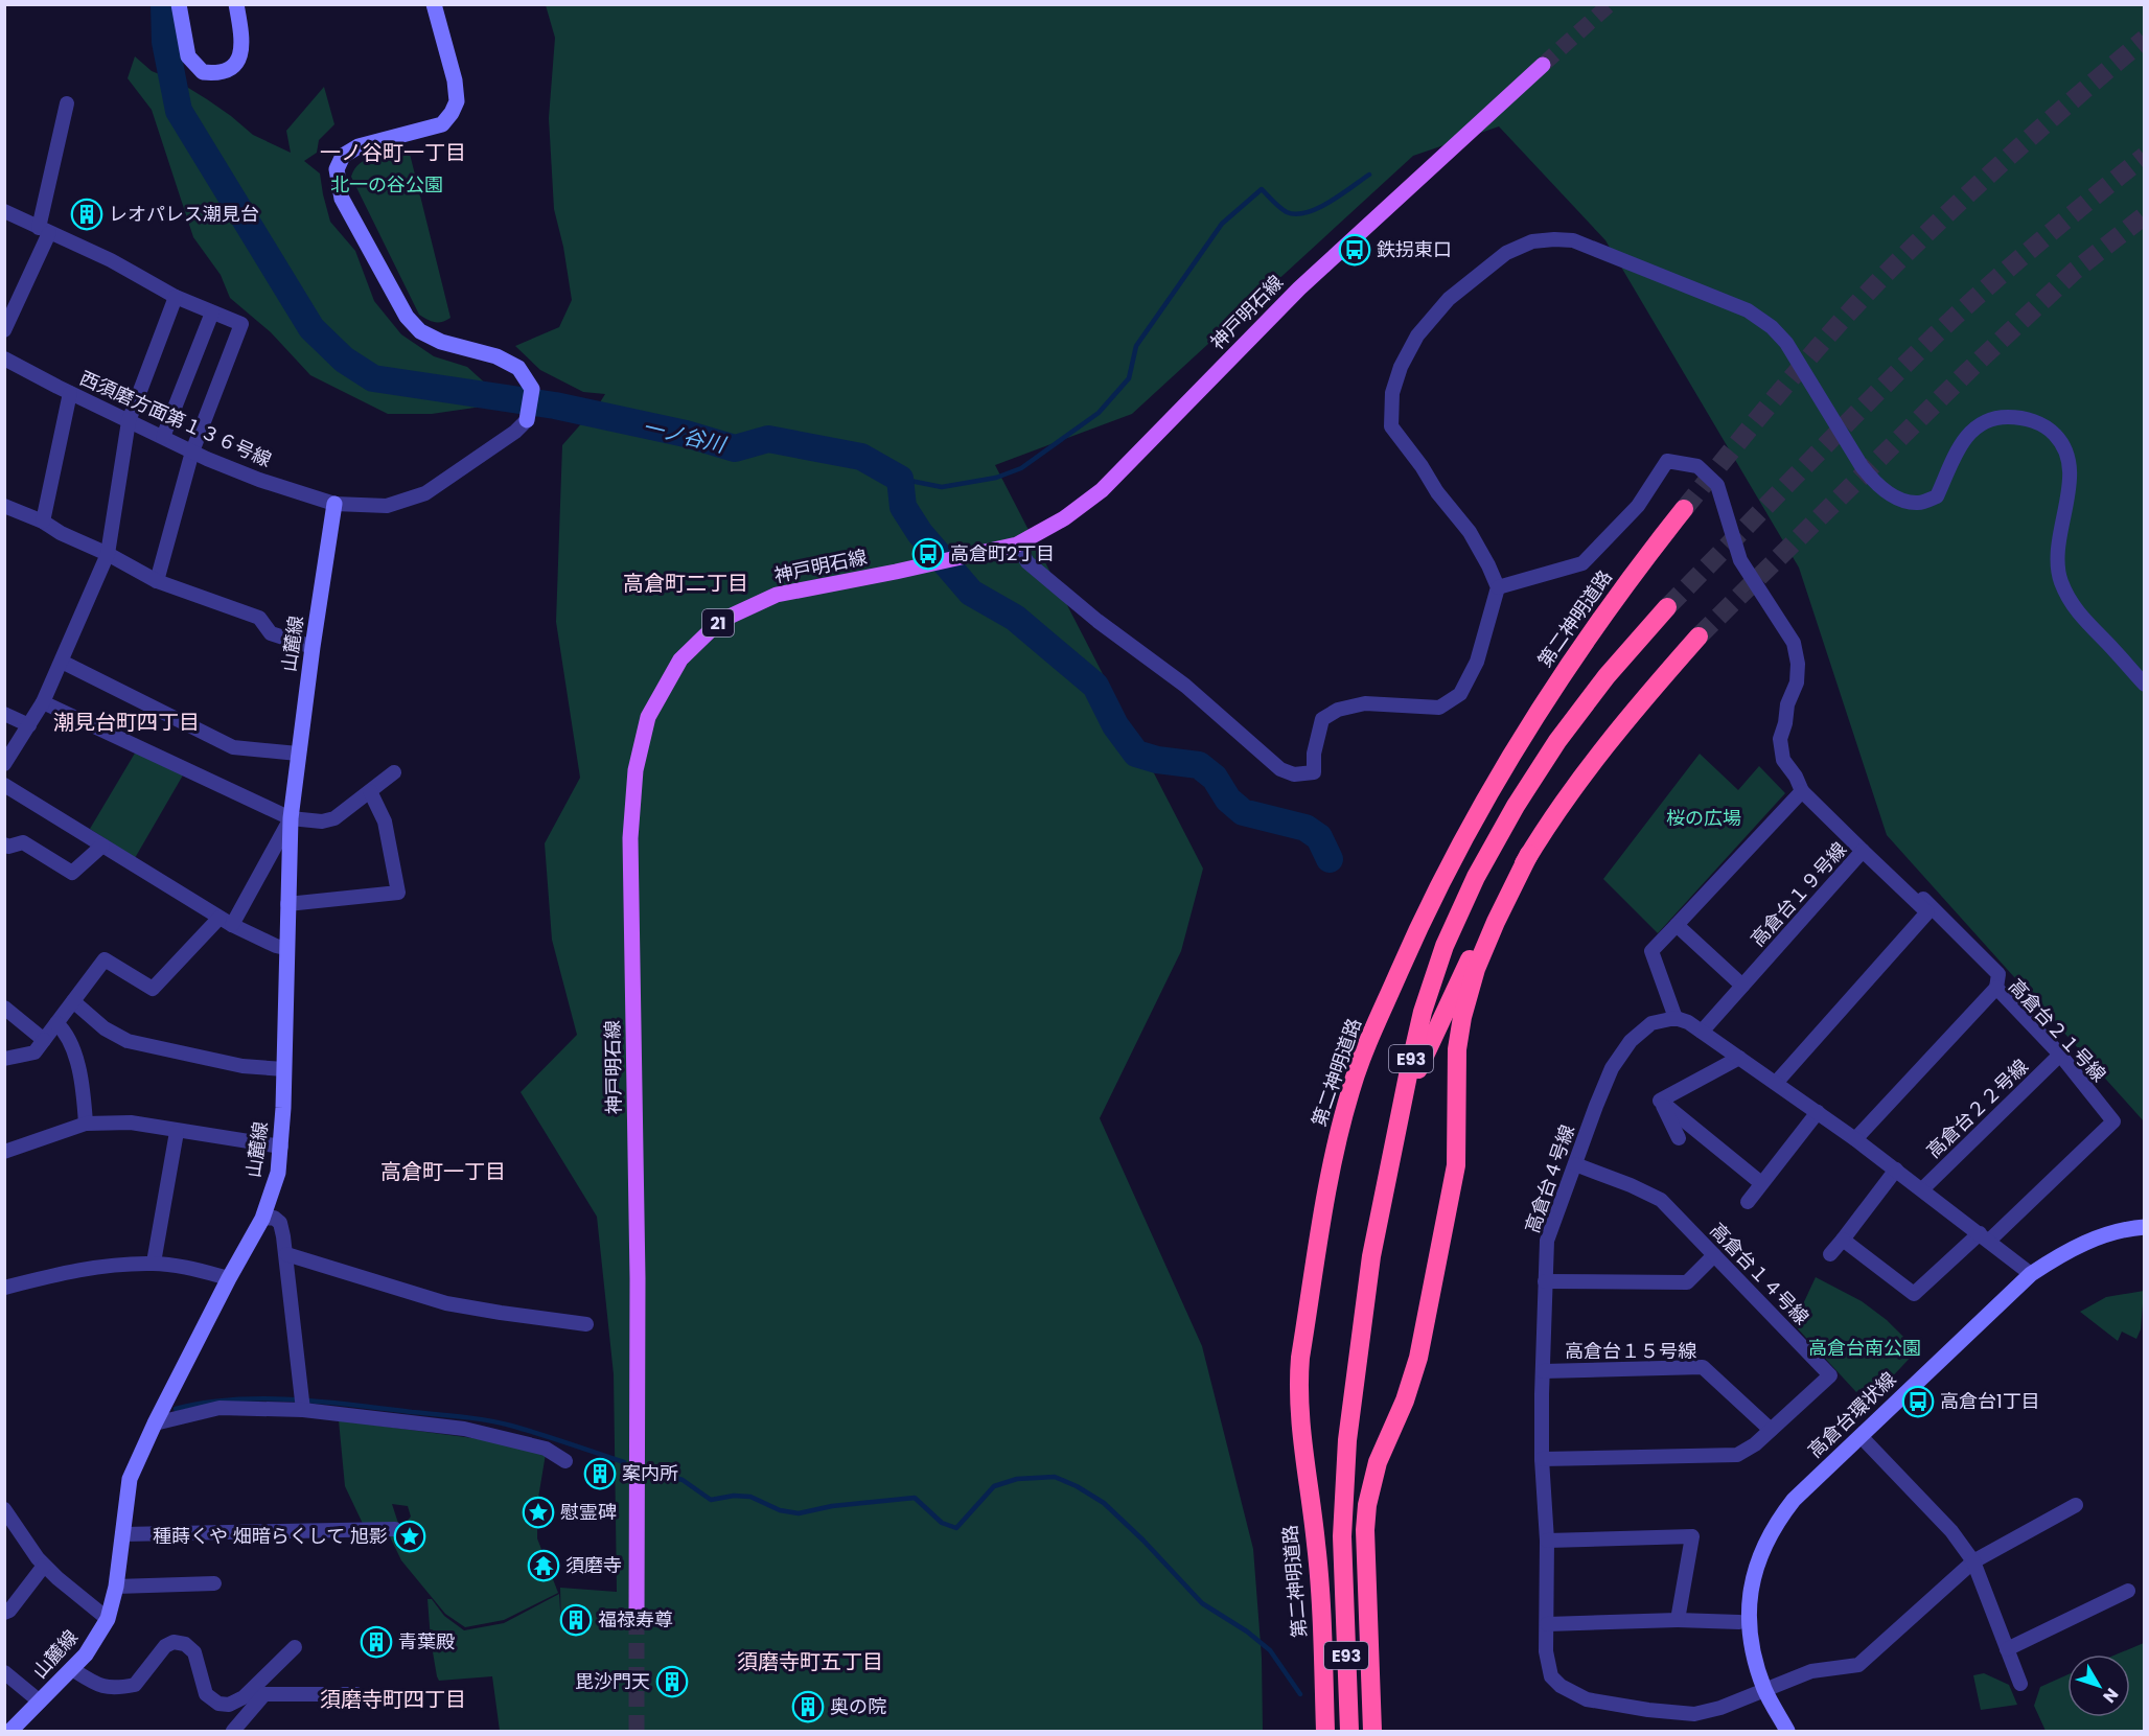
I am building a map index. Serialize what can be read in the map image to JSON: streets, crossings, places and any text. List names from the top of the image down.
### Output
{
  "streets": {
    "highway": ["第二神明道路", "E93"],
    "main road": ["神戸明石線", "21"],
    "street": [
      "西須磨方面第１３６号線",
      "山麓線",
      "高倉台１９号線",
      "高倉台２１号線",
      "高倉台２２号線",
      "高倉台４号線",
      "高倉台１４号線",
      "高倉台１５号線",
      "高倉台環状線"
    ]
  },
  "crossings": [
    ["西須磨方面第１３６号線", "山麓線"],
    ["高倉台２１号線", "高倉台２２号線"],
    ["高倉台４号線", "高倉台１４号線"],
    ["高倉台４号線", "高倉台１５号線"],
    ["高倉台４号線", "高倉台環状線"],
    ["高倉台１４号線", "高倉台１５号線"]
  ],
  "districts": [
    "一ノ谷町一丁目",
    "高倉町二丁目",
    "潮見台町四丁目",
    "高倉町一丁目",
    "須磨寺町五丁目",
    "須磨寺町四丁目"
  ],
  "water": ["一ノ谷川"],
  "parks": ["北一の谷公園", "桜の広場", "高倉台南公園"],
  "places": {
    "building": [
      "レオパレス潮見台",
      "案内所",
      "福禄寿尊",
      "青葉殿",
      "毘沙門天",
      "奥の院"
    ],
    "bus stop": ["鉄拐東口", "高倉町2丁目", "高倉台1丁目"],
    "place": ["慰霊碑", "種蒔くや 畑暗らくして 旭影"],
    "temple": ["須磨寺"]
  },
  "north": "bottom right"
}
